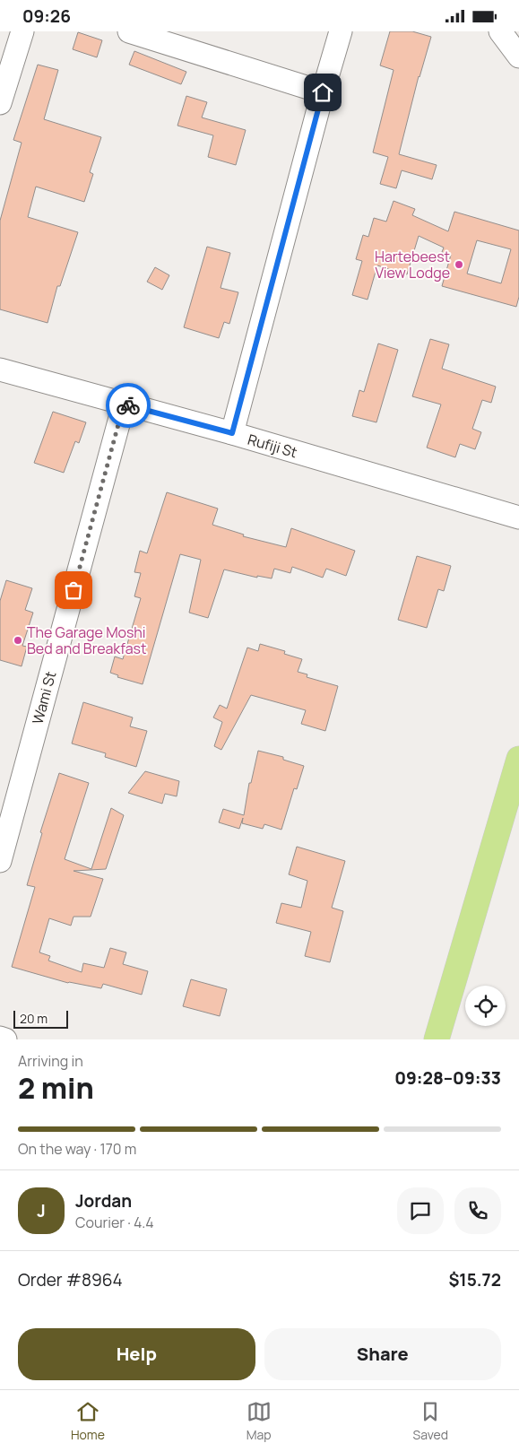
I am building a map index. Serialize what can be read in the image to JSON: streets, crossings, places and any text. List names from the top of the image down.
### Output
{
  "streets": {
    "street": ["Rufiji St", "Wami St"]
  },
  "crossings": [
    ["Rufiji St", "Wami St"]
  ],
  "places": ["Hartebeest View Lodge", "The Garage Moshi Bed and Breakfast"],
  "scale_bar": "20 m",
  "page": {
    "status": "09:26",
    "scale": "20 m",
    "heading": ["2 min", "Arriving in", "09:28–09:33"],
    "panel": [
      "Jordan",
      "Courier · 4.4",
      "Order #8964",
      "$15.72"
    ],
    "bar": "On the way · 170 m",
    "round": "J",
    "buttons": ["Help", "Share"],
    "tabs": ["Home", "Map", "Saved"]
  }
}
